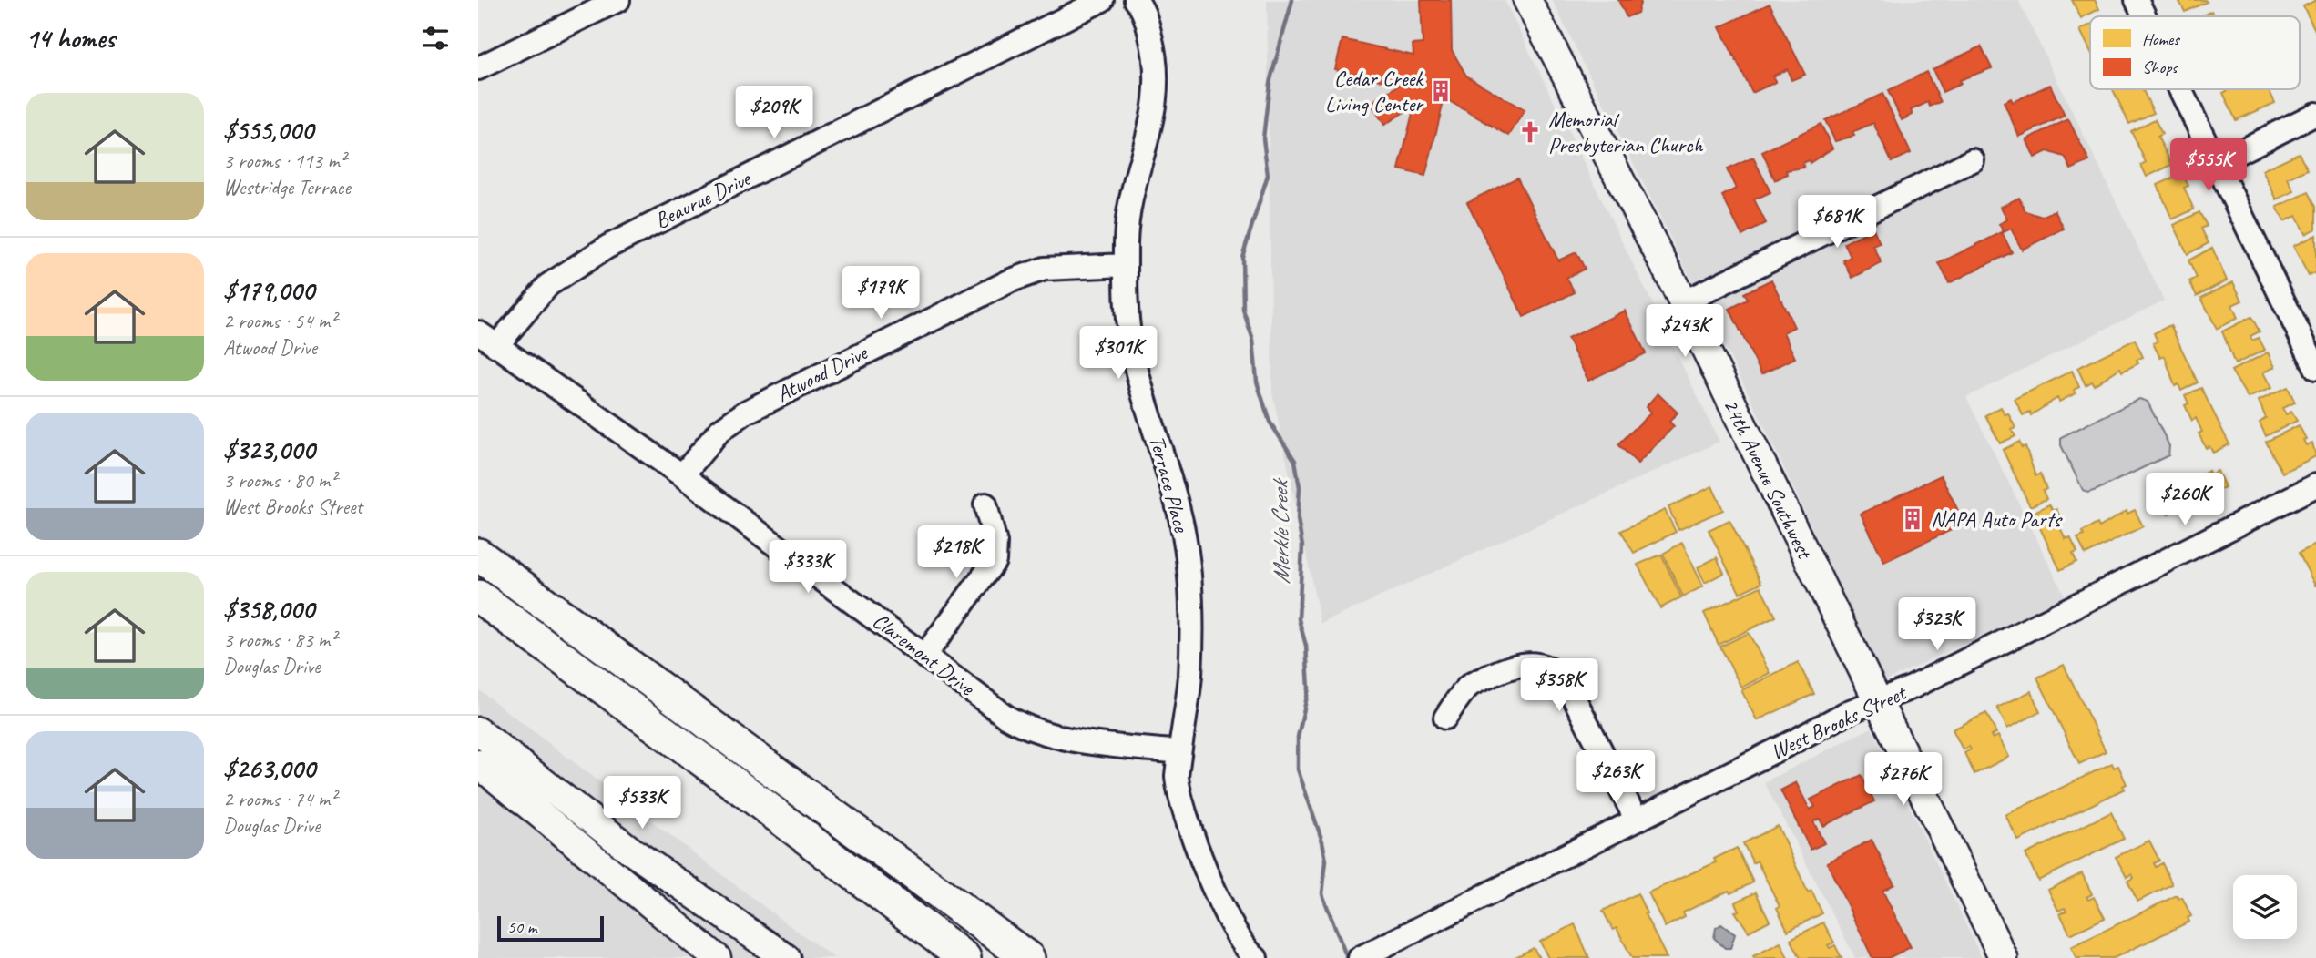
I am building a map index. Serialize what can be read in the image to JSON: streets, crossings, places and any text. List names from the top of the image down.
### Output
{
  "streets": {
    "main road": ["24th Avenue Southwest"],
    "street": [
      "Beaurue Drive",
      "Atwood Drive",
      "Terrace Place",
      "Claremont Drive",
      "West Brooks Street"
    ]
  },
  "crossings": [
    ["Beaurue Drive", "Claremont Drive"],
    ["Atwood Drive", "Terrace Place"],
    ["Atwood Drive", "Claremont Drive"],
    ["24th Avenue Southwest", "West Brooks Street"],
    ["Terrace Place", "Claremont Drive"]
  ],
  "water": ["Merkle Creek"],
  "places": {
    "building": ["Cedar Creek Living Center", "NAPA Auto Parts"],
    "church": ["Memorial Presbyterian Church"]
  },
  "legend": ["Homes", "Shops"],
  "scale_bar": "50 m",
  "page": {
    "heading": "14 homes",
    "list": [
      {
        "name": "$555,000",
        "note": "3 rooms · 113 m² · Westridge Terrace"
      },
      {
        "name": "$179,000",
        "note": "2 rooms · 54 m² · Atwood Drive"
      },
      {
        "name": "$323,000",
        "note": "3 rooms · 80 m² · West Brooks Street"
      },
      {
        "name": "$358,000",
        "note": "3 rooms · 83 m² · Douglas Drive"
      },
      {
        "name": "$263,000",
        "note": "2 rooms · 74 m² · Douglas Drive"
      }
    ],
    "price": [
      "$209K",
      "$555K",
      "$681K",
      "$179K",
      "$243K",
      "$301K",
      "$260K",
      "$218K",
      "$333K",
      "$323K",
      "$358K",
      "$263K",
      "$276K",
      "$533K"
    ],
    "scale": "50 m"
  }
}
